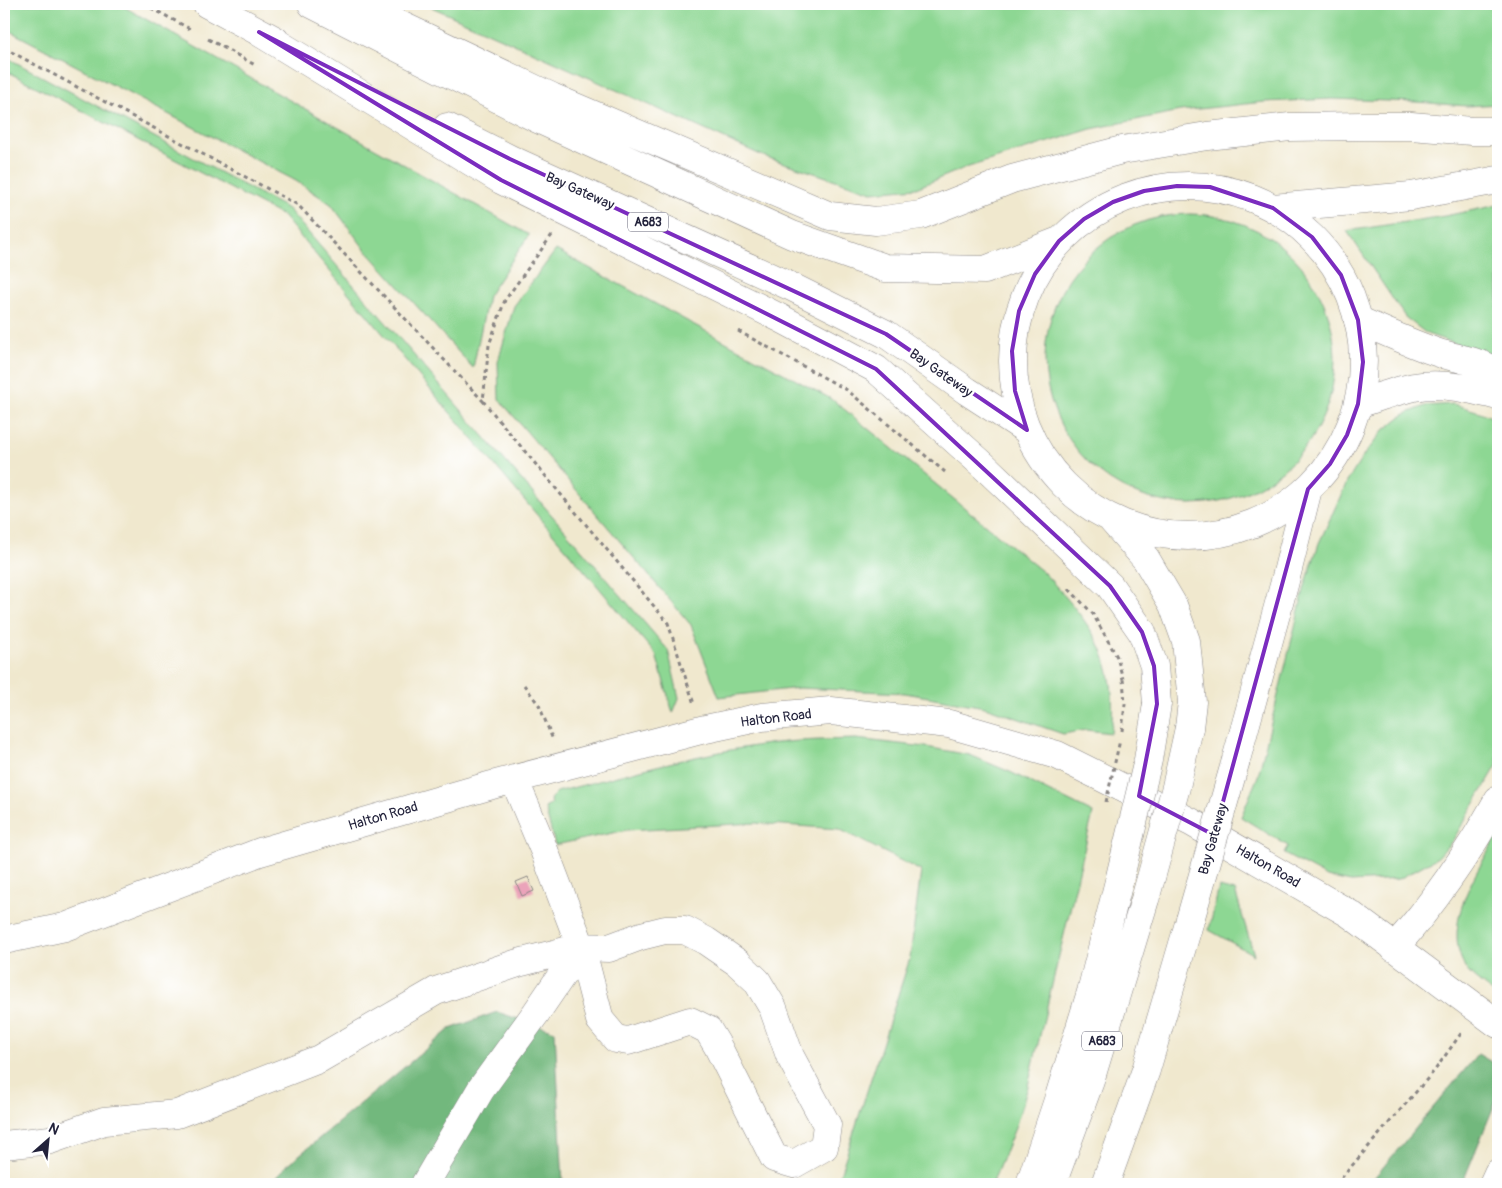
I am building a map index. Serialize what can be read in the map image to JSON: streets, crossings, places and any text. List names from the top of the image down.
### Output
{
  "streets": {
    "main road": ["Bay Gateway", "A683", "Halton Road"]
  },
  "north": "top right"
}
